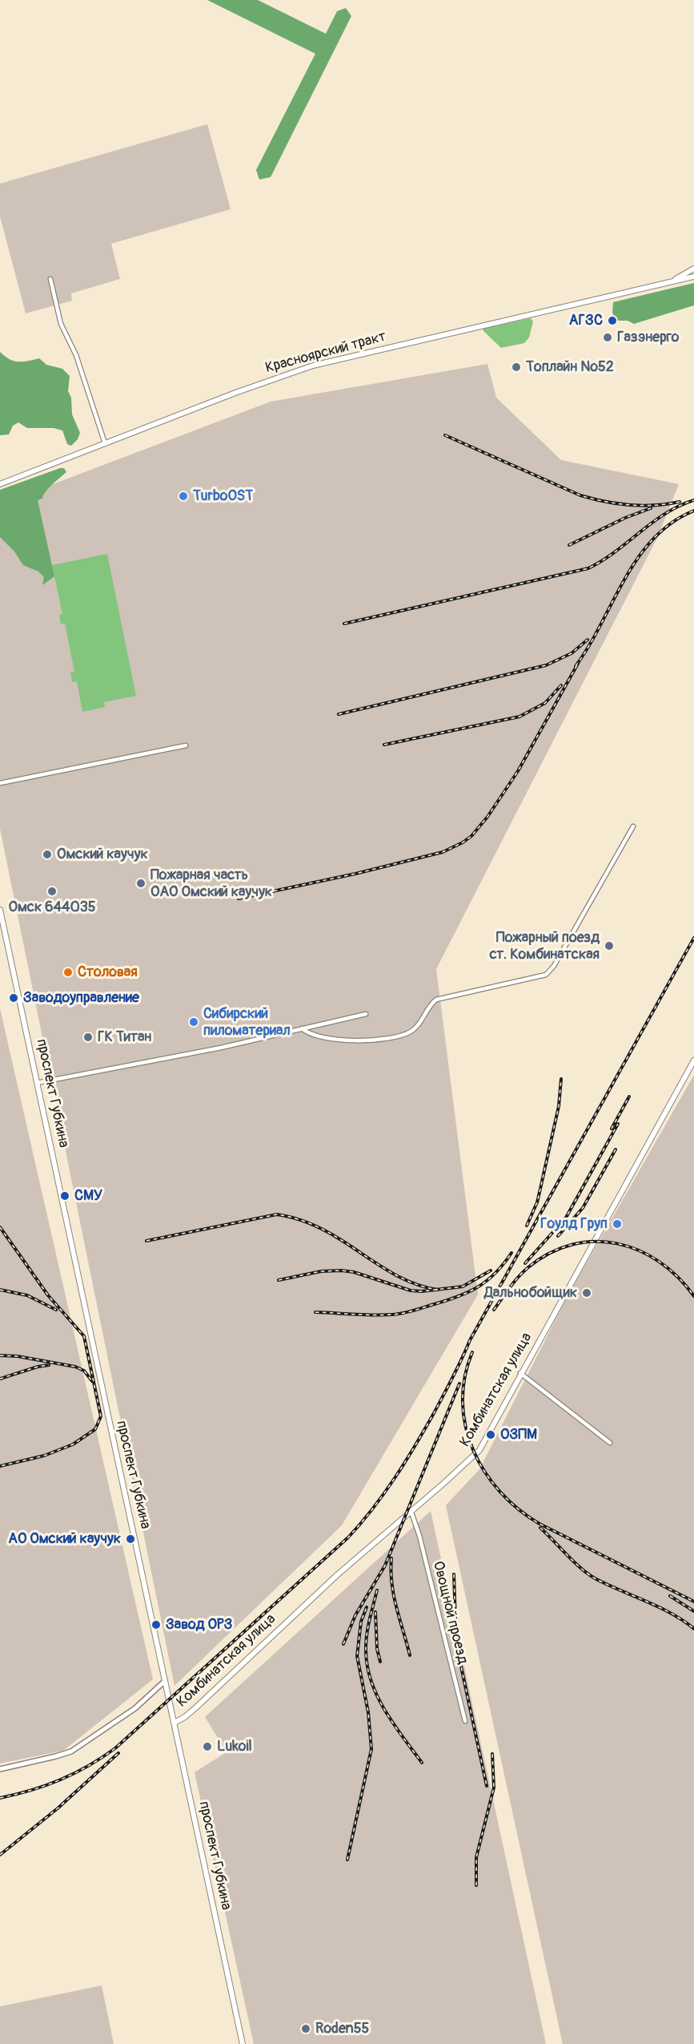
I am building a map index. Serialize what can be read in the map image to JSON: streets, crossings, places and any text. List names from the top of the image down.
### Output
{
  "streets": {
    "main road": ["Красноярский тракт", "проспект Губкина", "Комбинатская улица"],
    "street": ["Овощной проезд"]
  },
  "crossings": [
    ["проспект Губкина", "Комбинатская улица"],
    ["Комбинатская улица", "Овощной проезд"]
  ],
  "places": [
    "АГЗС",
    "Газэнерго",
    "Топлайн №52",
    "TurboOST",
    "Омский каучук",
    "Пожарная часть ОАО Омский каучук",
    "Омск 644035",
    "Пожарный поезд ст. Комбинатская",
    "Столовая",
    "Заводоуправление",
    "Сибирский пиломатериал",
    "ГК Титан",
    "СМУ",
    "Гоулд Груп",
    "Дальнобойщик",
    "ОЗПМ",
    "АО Омский каучук",
    "Завод ОРЗ",
    "Lukoil",
    "Roden55"
  ]
}
